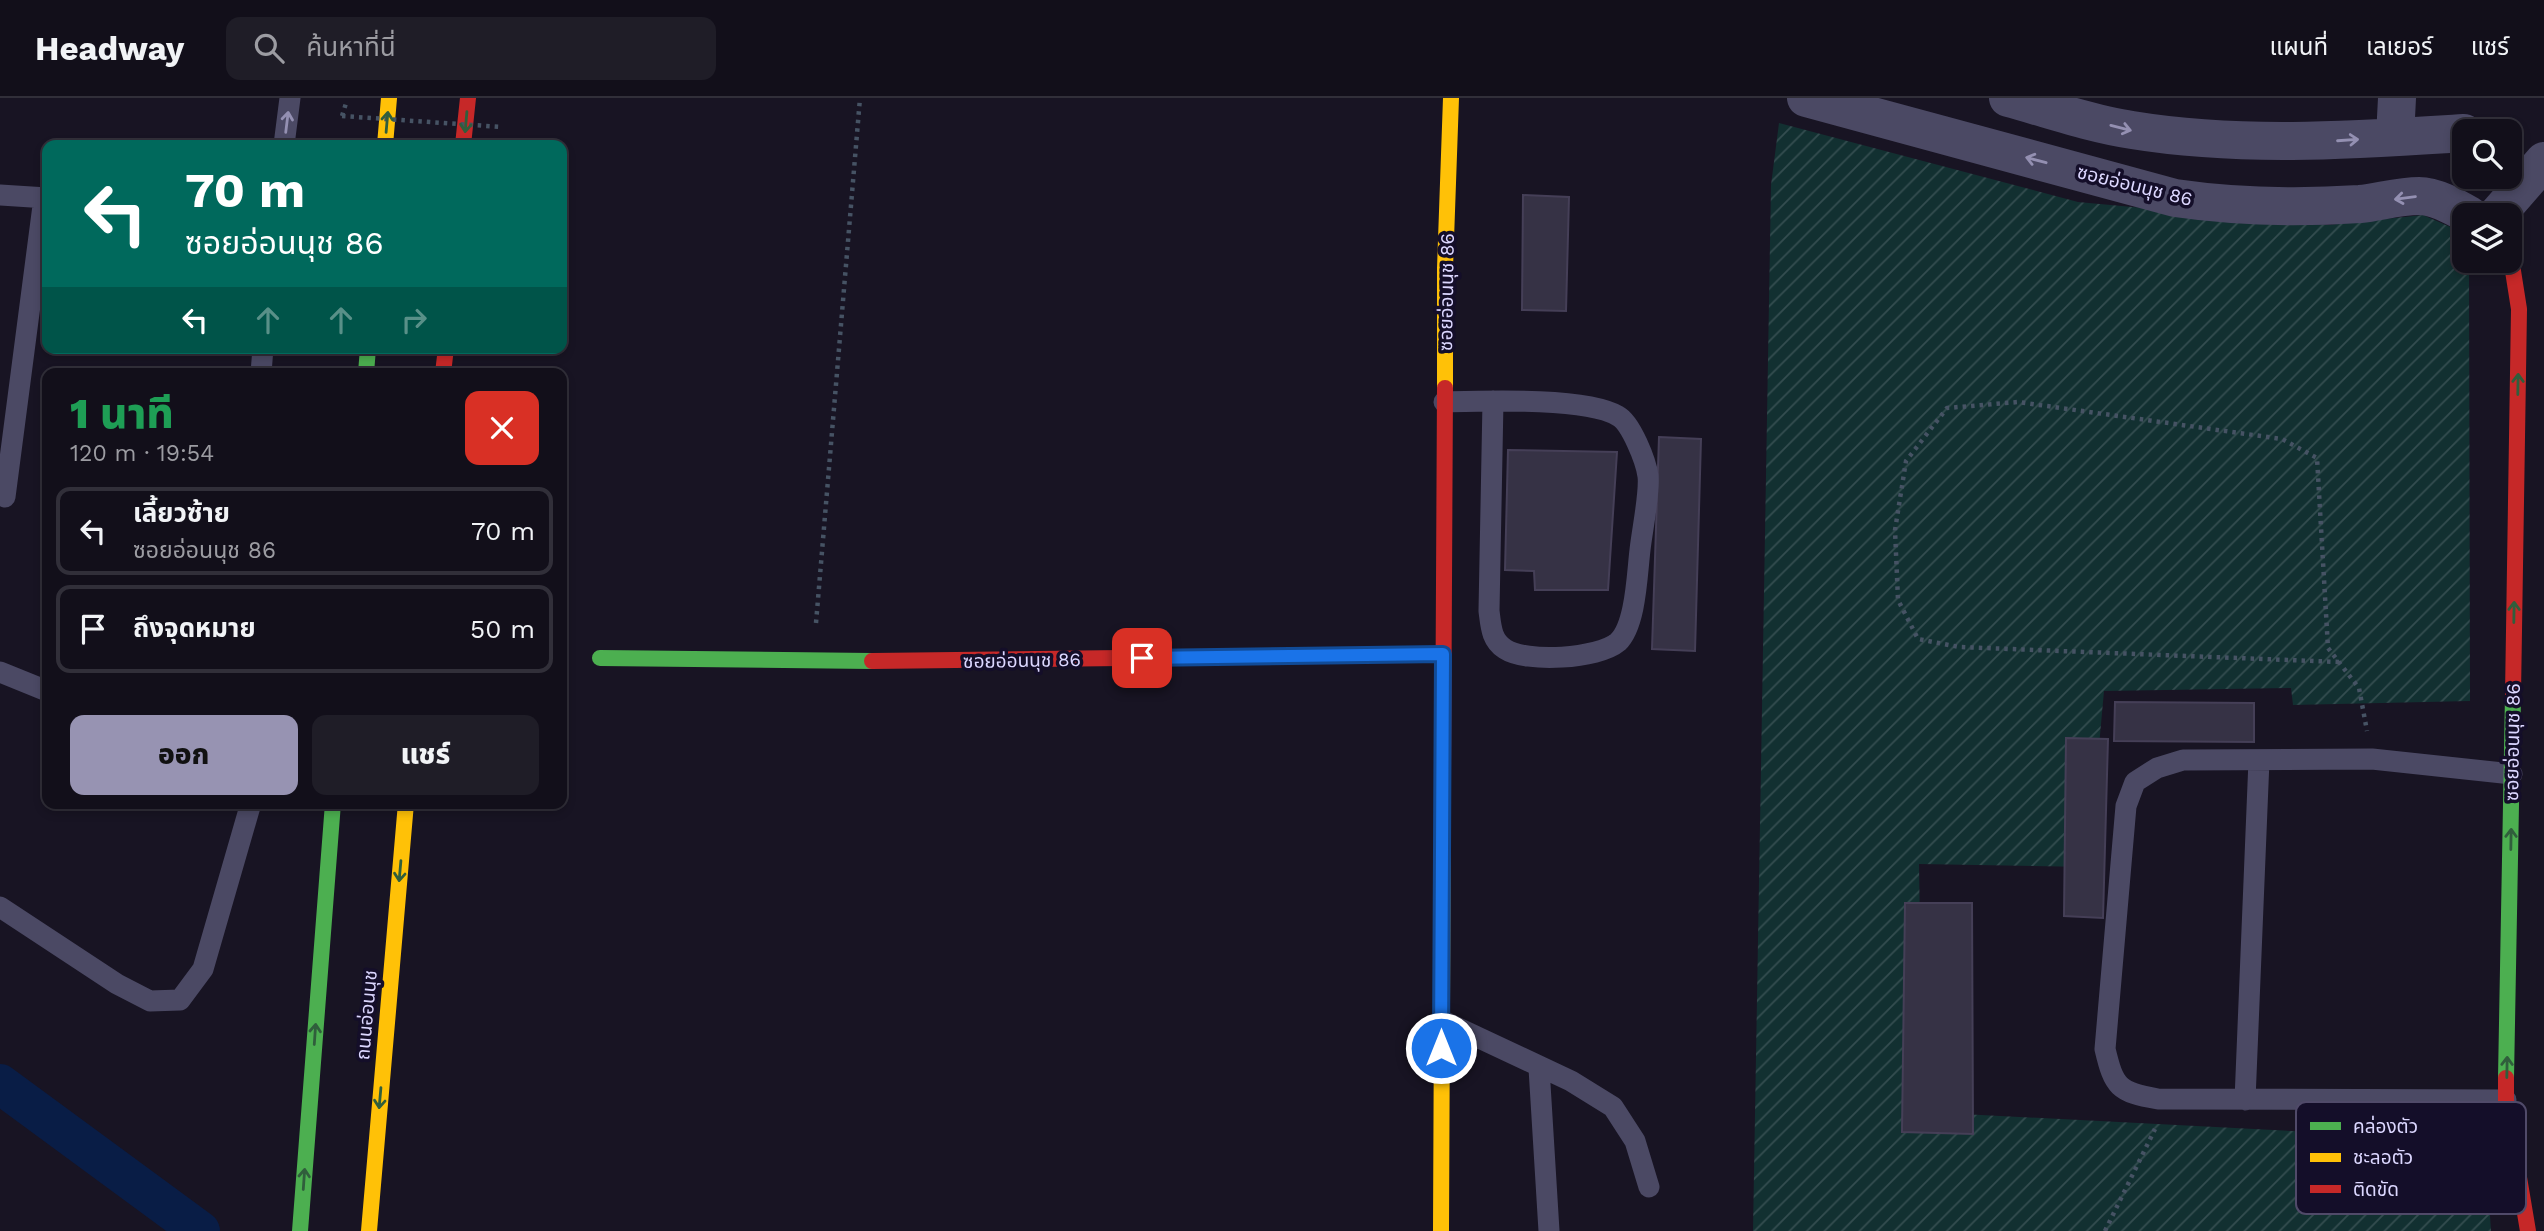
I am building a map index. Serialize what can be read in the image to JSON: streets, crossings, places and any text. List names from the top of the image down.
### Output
{
  "streets": {
    "street": ["ซอยอ่อนนุช 86", "ถนนอ่อนนุช"]
  },
  "legend": ["คล่องตัว", "ชะลอตัว", "ติดขัด"],
  "page": {
    "header": "Headway",
    "search": "ค้นหาที่นี่",
    "nav": ["แผนที่", "เลเยอร์", "แชร์"],
    "turn": ["70 m", "ซอยอ่อนนุช 86"],
    "heading": ["1 นาที", "120 m · 19:54"],
    "list": [
      {
        "name": "เลี้ยวซ้าย",
        "note": "ซอยอ่อนนุช 86",
        "value": "70 m"
      },
      {
        "name": "ถึงจุดหมาย",
        "value": "50 m"
      }
    ],
    "buttons": ["ออก", "แชร์"]
  }
}
